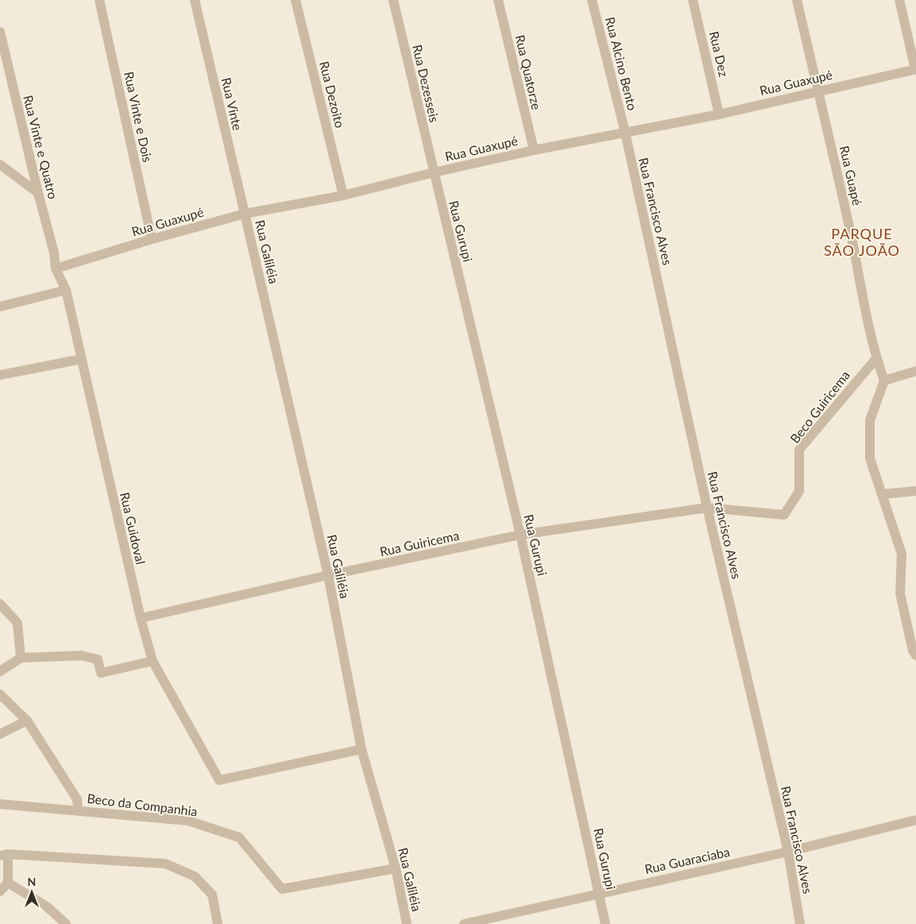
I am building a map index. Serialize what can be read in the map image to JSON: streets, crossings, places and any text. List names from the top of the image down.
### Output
{
  "streets": {
    "street": [
      "Rua Dez",
      "Rua Alcino Bento",
      "Rua Quatorze",
      "Rua Guaxupé",
      "Rua Dezesseis",
      "Rua Dezoito",
      "Rua Vinte",
      "Rua Vinte e Dois",
      "Rua Vinte e Quatro",
      "Rua Guapé",
      "Rua Francisco Alves",
      "Rua Gurupi",
      "Rua Galiléia",
      "Beco Guiricema",
      "Rua Guidoval",
      "Rua Guiricema",
      "Beco da Companhia",
      "Rua Guaraciaba"
    ]
  },
  "crossings": [
    ["Rua Dez", "Rua Guaxupé"],
    ["Rua Alcino Bento", "Rua Guaxupé"],
    ["Rua Alcino Bento", "Rua Francisco Alves"],
    ["Rua Quatorze", "Rua Guaxupé"],
    ["Rua Guaxupé", "Rua Dezesseis"],
    ["Rua Guaxupé", "Rua Dezoito"],
    ["Rua Guaxupé", "Rua Vinte"],
    ["Rua Guaxupé", "Rua Vinte e Dois"],
    ["Rua Guaxupé", "Rua Vinte e Quatro"],
    ["Rua Guaxupé", "Rua Guapé"],
    ["Rua Guaxupé", "Rua Francisco Alves"],
    ["Rua Guaxupé", "Rua Gurupi"],
    ["Rua Guaxupé", "Rua Galiléia"],
    ["Rua Guaxupé", "Rua Guidoval"],
    ["Rua Dezesseis", "Rua Gurupi"],
    ["Rua Vinte", "Rua Galiléia"],
    ["Rua Vinte e Quatro", "Rua Guidoval"],
    ["Rua Guapé", "Beco Guiricema"],
    ["Rua Francisco Alves", "Beco Guiricema"],
    ["Rua Francisco Alves", "Rua Guiricema"],
    ["Rua Francisco Alves", "Rua Guaraciaba"],
    ["Rua Gurupi", "Rua Guiricema"],
    ["Rua Gurupi", "Rua Guaraciaba"],
    ["Rua Galiléia", "Rua Guidoval"],
    ["Rua Galiléia", "Rua Guiricema"],
    ["Rua Galiléia", "Beco da Companhia"],
    ["Beco Guiricema", "Rua Guiricema"],
    ["Rua Guidoval", "Rua Guiricema"]
  ],
  "districts": ["PARQUE SÃO JOÃO"],
  "north": "top"
}
